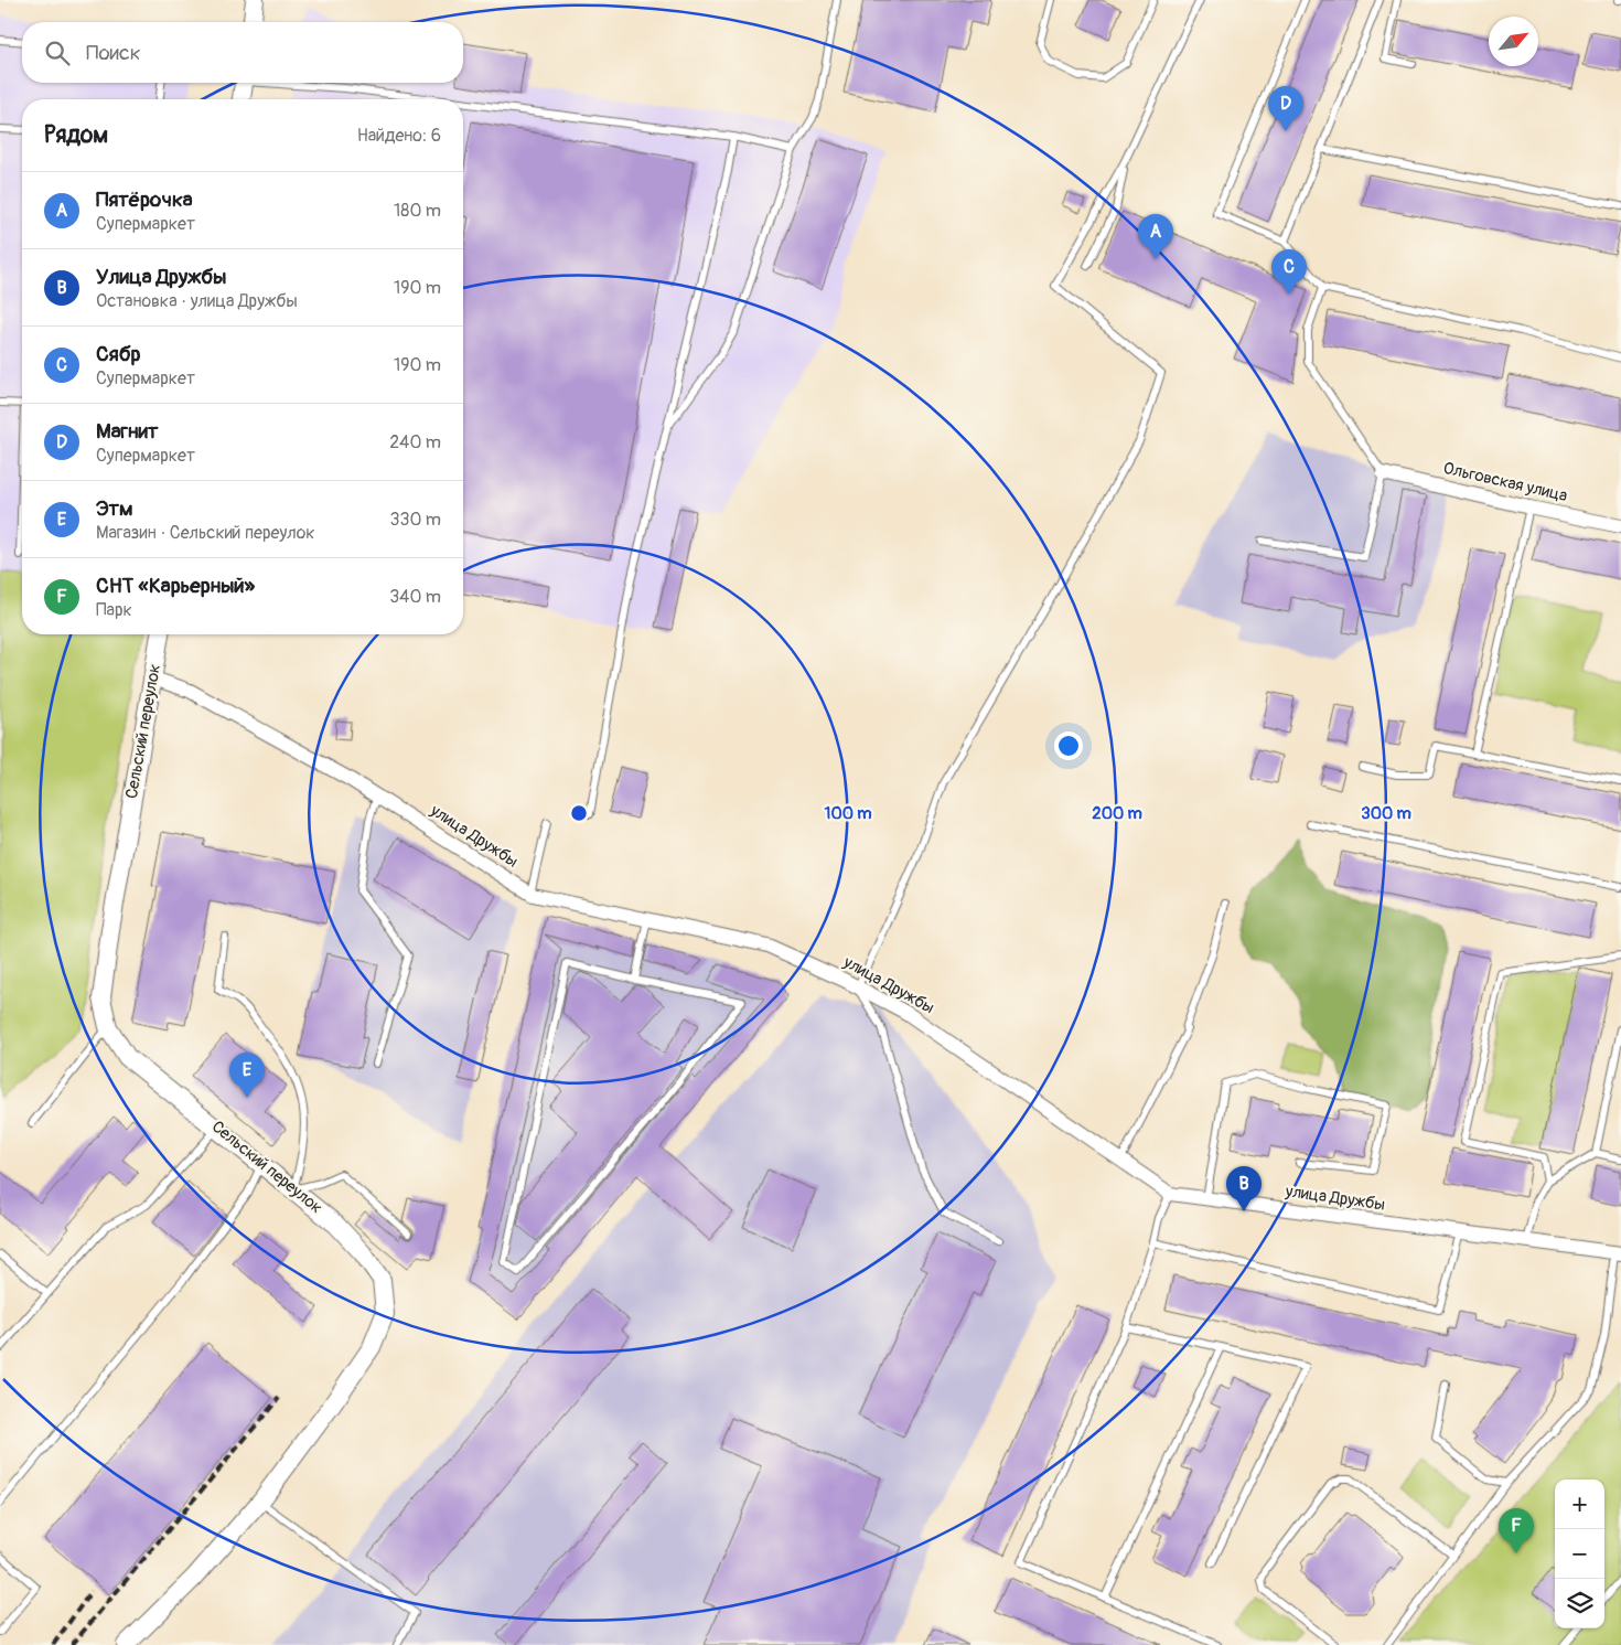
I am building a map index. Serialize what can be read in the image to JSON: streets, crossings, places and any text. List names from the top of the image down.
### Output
{
  "streets": {
    "street": ["Ольговская улица", "Сельский переулок", "улица Дружбы"]
  },
  "crossings": [
    ["Сельский переулок", "улица Дружбы"]
  ],
  "north": "top right",
  "page": {
    "search": "Поиск",
    "pins": [
      "D",
      "A",
      "C",
      "E",
      "B",
      "F"
    ],
    "heading": ["Рядом", "Найдено: 6"],
    "list": [
      {
        "mark": "A",
        "name": "Пятёрочка",
        "note": "Супермаркет",
        "value": "180 m"
      },
      {
        "mark": "B",
        "name": "Улица Дружбы",
        "note": "Остановка · улица Дружбы",
        "value": "190 m"
      },
      {
        "mark": "C",
        "name": "Сябр",
        "note": "Супермаркет",
        "value": "190 m"
      },
      {
        "mark": "D",
        "name": "Магнит",
        "note": "Супермаркет",
        "value": "240 m"
      },
      {
        "mark": "E",
        "name": "Этм",
        "note": "Магазин · Сельский переулок",
        "value": "330 m"
      },
      {
        "mark": "F",
        "name": "СНТ «Карьерный»",
        "note": "Парк",
        "value": "340 m"
      }
    ],
    "map_buttons": ["+", "−"]
  },
  "rings": ["100 m", "200 m", "300 m"]
}
